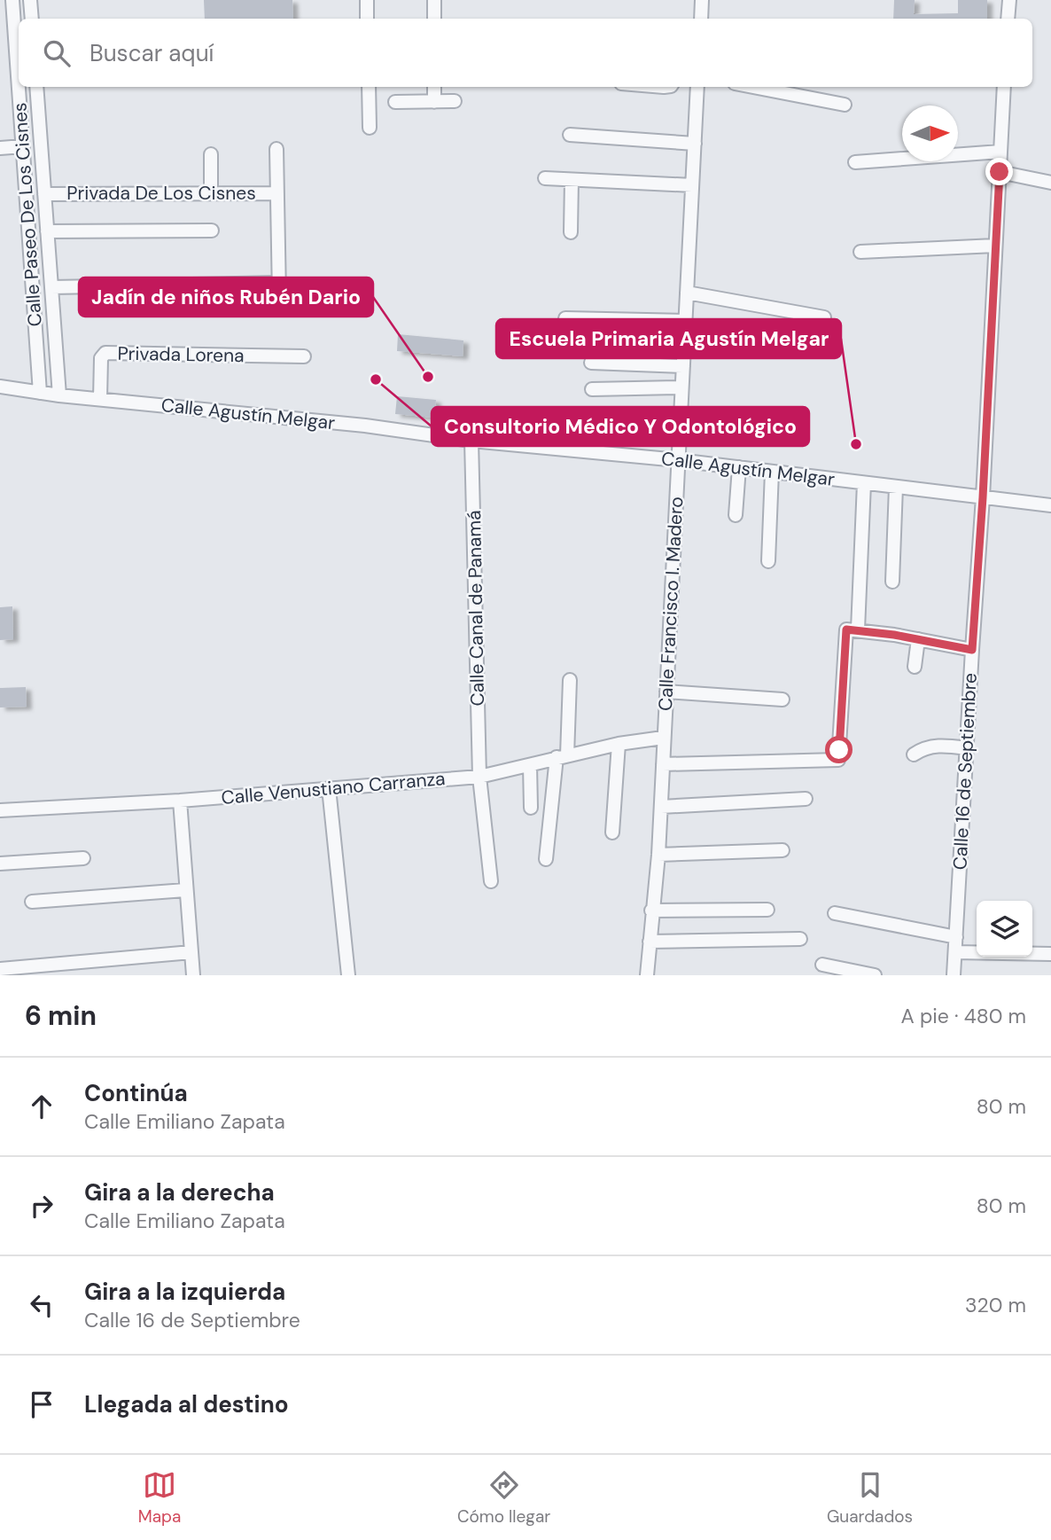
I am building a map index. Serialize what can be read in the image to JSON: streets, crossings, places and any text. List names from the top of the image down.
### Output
{
  "streets": {
    "street": [
      "Privada De Los Cisnes",
      "Calle Paseo De Los Cisnes",
      "Privada Lorena",
      "Calle Agustín Melgar",
      "Calle Francisco I. Madero",
      "Calle Canal de Panamá",
      "Calle 16 de Septiembre",
      "Calle Venustiano Carranza"
    ]
  },
  "crossings": [
    ["Privada De Los Cisnes", "Calle Paseo De Los Cisnes"],
    ["Calle Paseo De Los Cisnes", "Calle Agustín Melgar"],
    ["Privada Lorena", "Calle Agustín Melgar"],
    ["Calle Agustín Melgar", "Calle Francisco I. Madero"],
    ["Calle Agustín Melgar", "Calle Canal de Panamá"],
    ["Calle Agustín Melgar", "Calle 16 de Septiembre"],
    ["Calle Francisco I. Madero", "Calle Venustiano Carranza"],
    ["Calle Canal de Panamá", "Calle Venustiano Carranza"]
  ],
  "places": ["Jadín de niños Rubén Dario", "Consultorio Médico Y Odontológico", "Escuela Primaria Agustín Melgar"],
  "north": "right",
  "page": {
    "search": "Buscar aquí",
    "heading": ["6 min", "A pie · 480 m"],
    "list": [
      ["Continúa", "Calle Emiliano Zapata", "80 m"],
      ["Gira a la derecha", "Calle Emiliano Zapata", "80 m"],
      ["Gira a la izquierda", "Calle 16 de Septiembre", "320 m"],
      "Llegada al destino"
    ],
    "nav": ["Mapa", "Cómo llegar", "Guardados"]
  }
}
